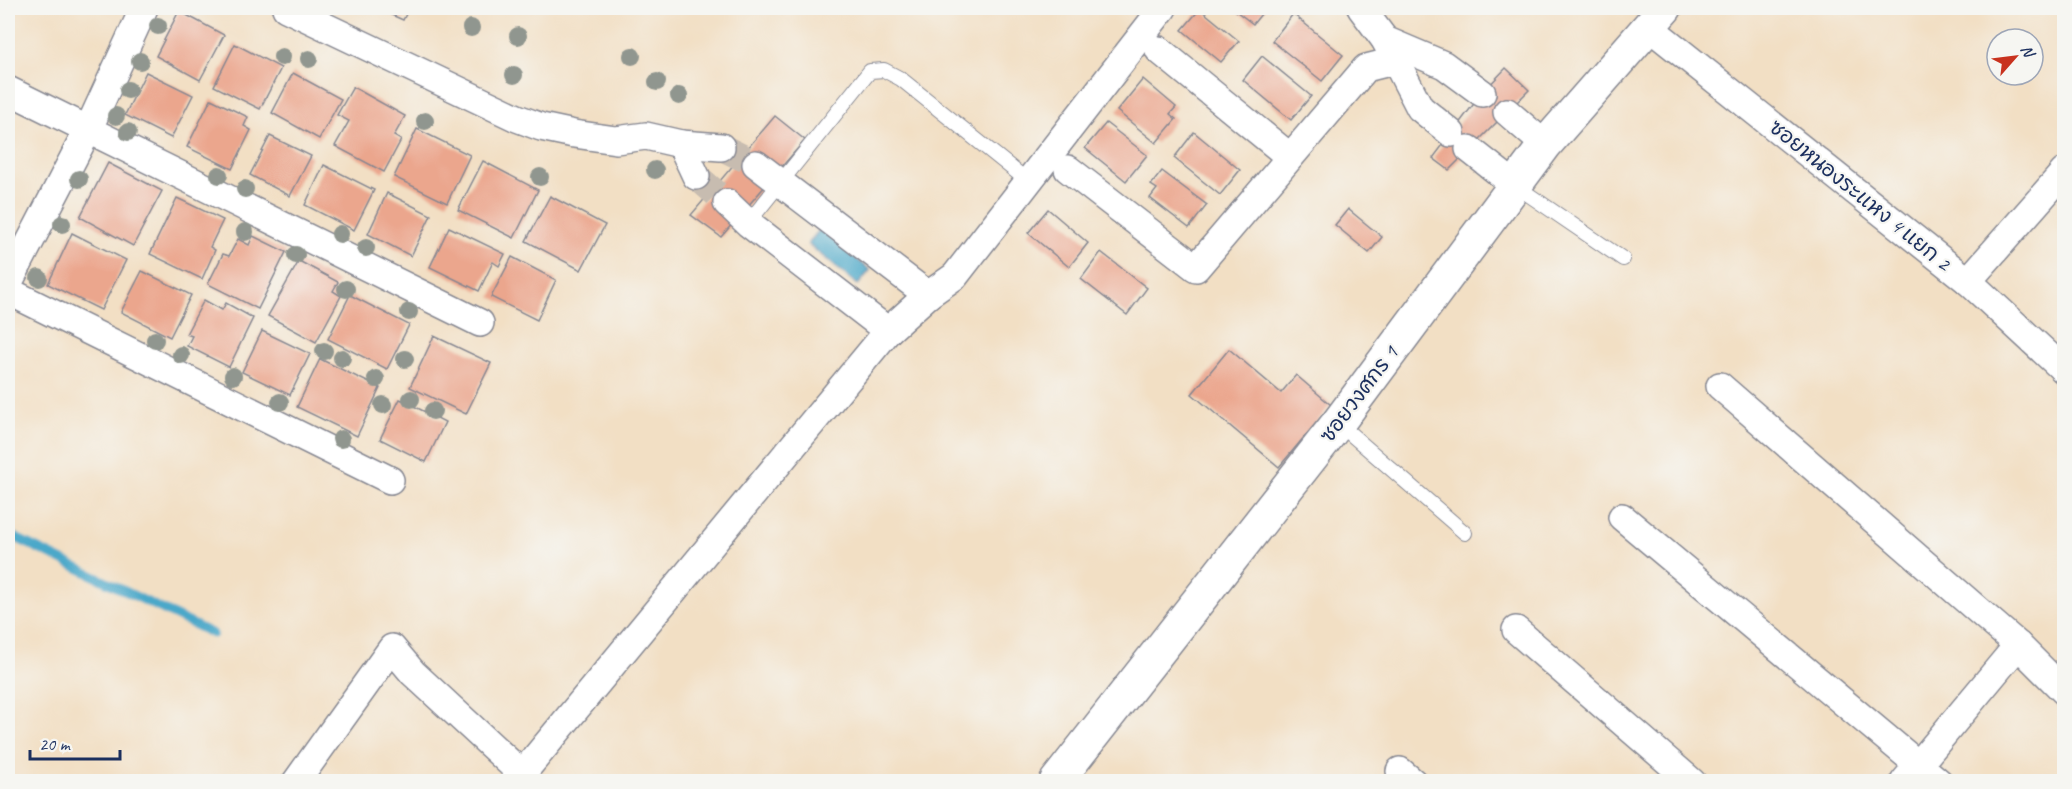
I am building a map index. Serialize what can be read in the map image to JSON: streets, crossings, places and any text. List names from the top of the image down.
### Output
{
  "streets": {
    "street": ["ซอยหนองระแหง 4 แยก 2", "ซอยวงศกร 1"]
  },
  "crossings": [
    ["ซอยหนองระแหง 4 แยก 2", "ซอยวงศกร 1"]
  ],
  "scale_bar": "20 m",
  "north": "top right"
}
